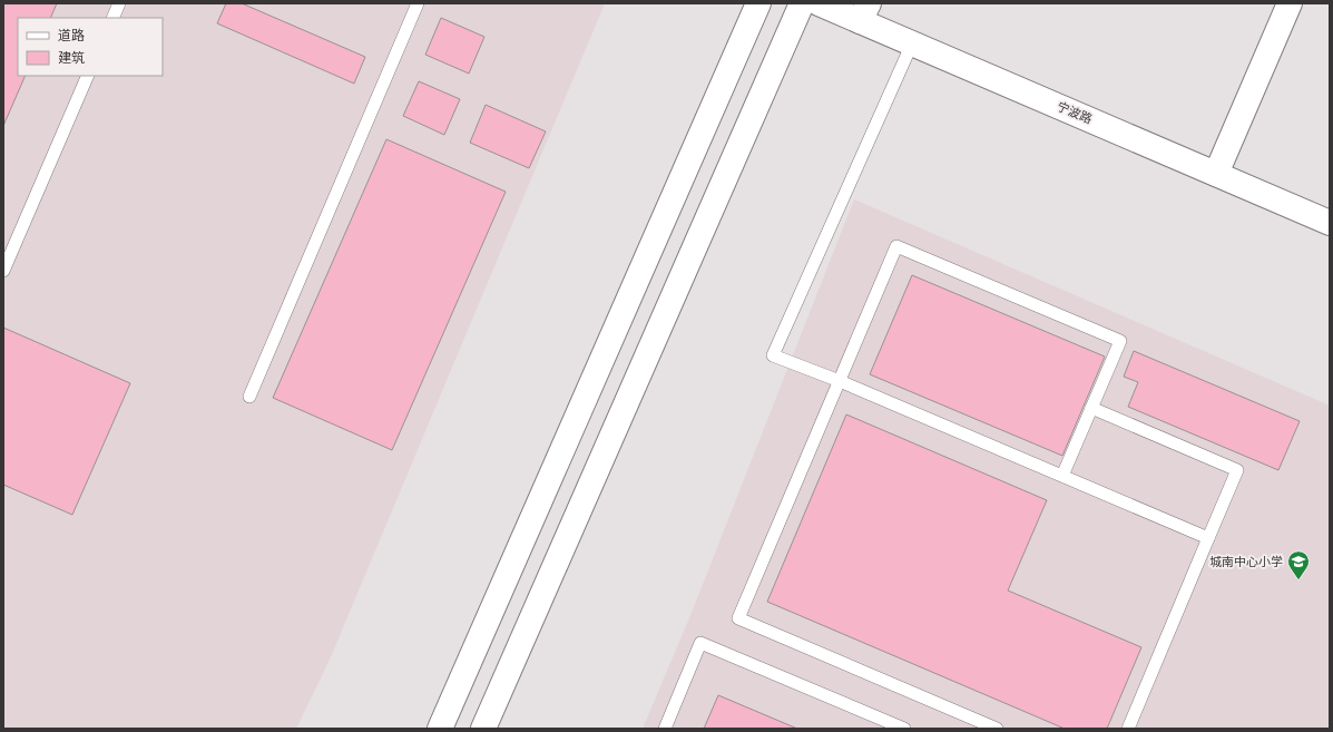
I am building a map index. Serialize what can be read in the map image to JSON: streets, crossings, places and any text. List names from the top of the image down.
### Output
{
  "streets": {
    "main road": ["宁波路"]
  },
  "places": {
    "school or university": ["城南中心小学"]
  },
  "legend": ["道路", "建筑"]
}
